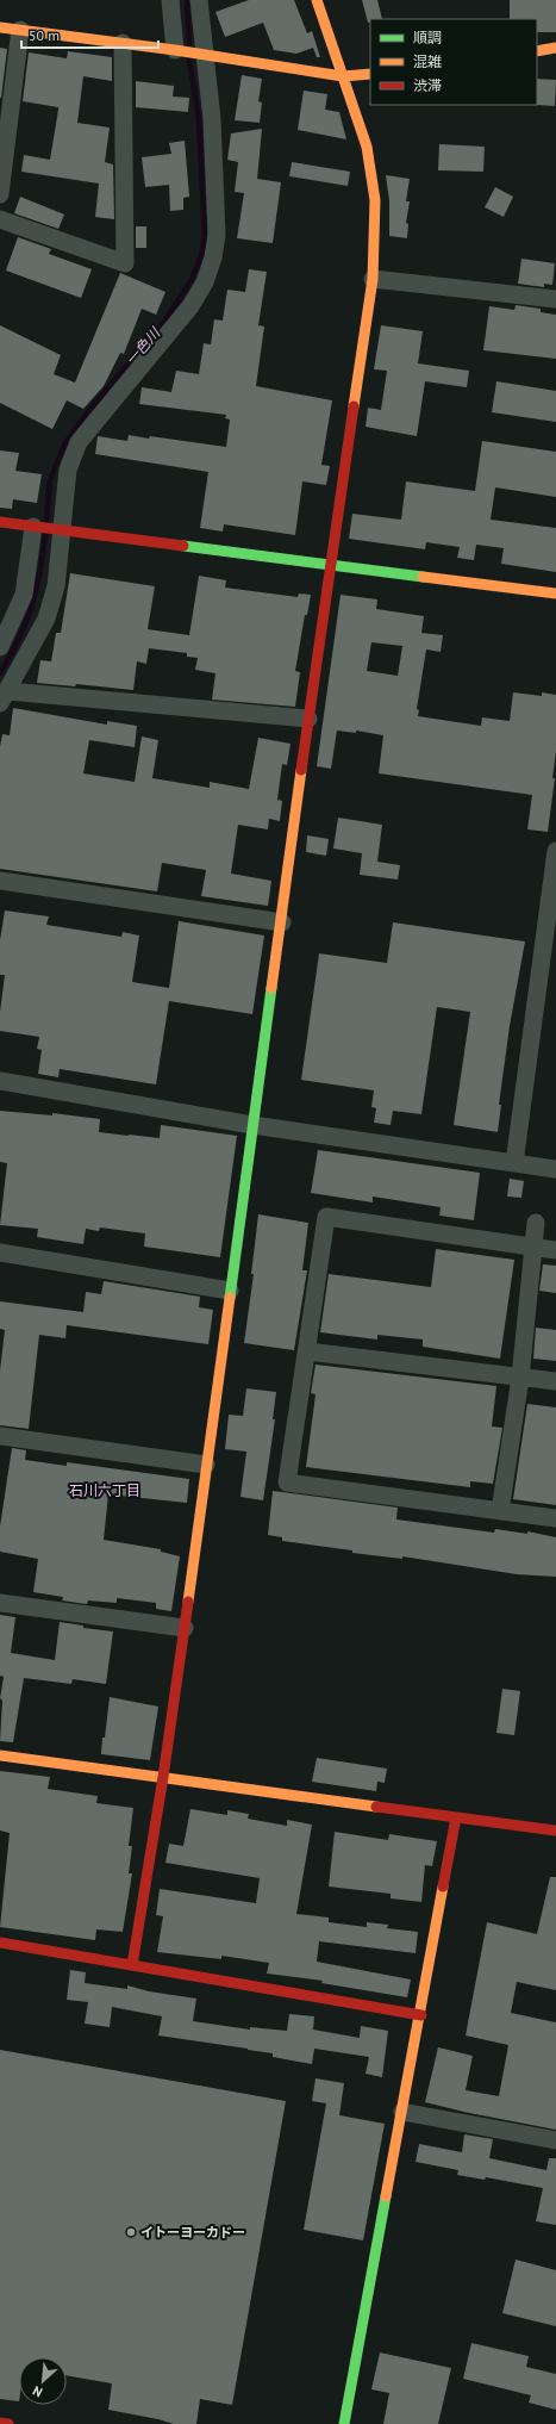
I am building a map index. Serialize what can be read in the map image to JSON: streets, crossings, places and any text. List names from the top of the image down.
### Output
{
  "districts": ["石川六丁目"],
  "water": ["一色川"],
  "places": ["イトーヨーカドー"],
  "legend": ["順調", "混雑", "渋滞"],
  "scale_bar": "50 m",
  "north": "bottom left"
}
